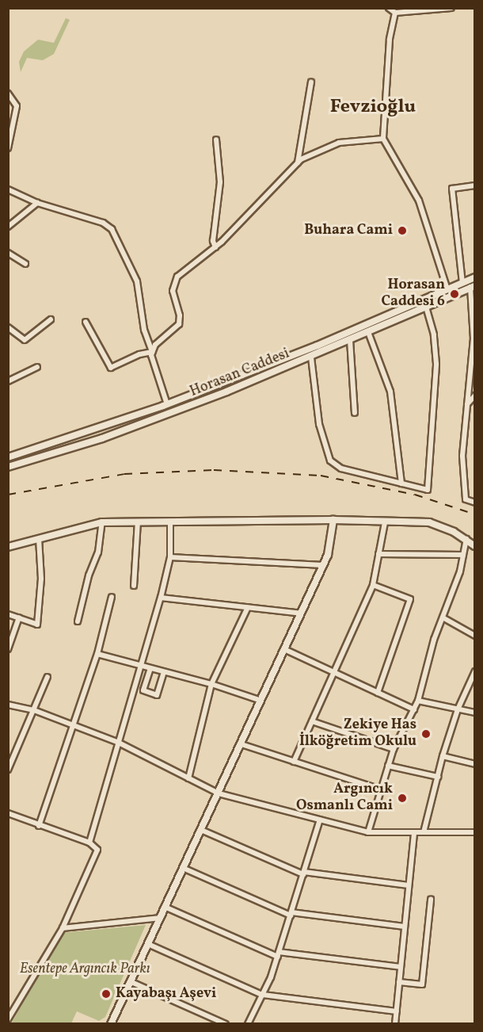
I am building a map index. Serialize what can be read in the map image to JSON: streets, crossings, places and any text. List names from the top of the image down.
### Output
{
  "streets": {
    "street": ["Horasan Caddesi"]
  },
  "districts": ["Fevzioğlu"],
  "parks": ["Esentepe Argıncık Parkı"],
  "places": [
    "Buhara Cami",
    "Horasan Caddesi 6",
    "Zekiye Has İlköğretim Okulu",
    "Argıncık Osmanlı Cami",
    "Kayabaşı Aşevi"
  ]
}
